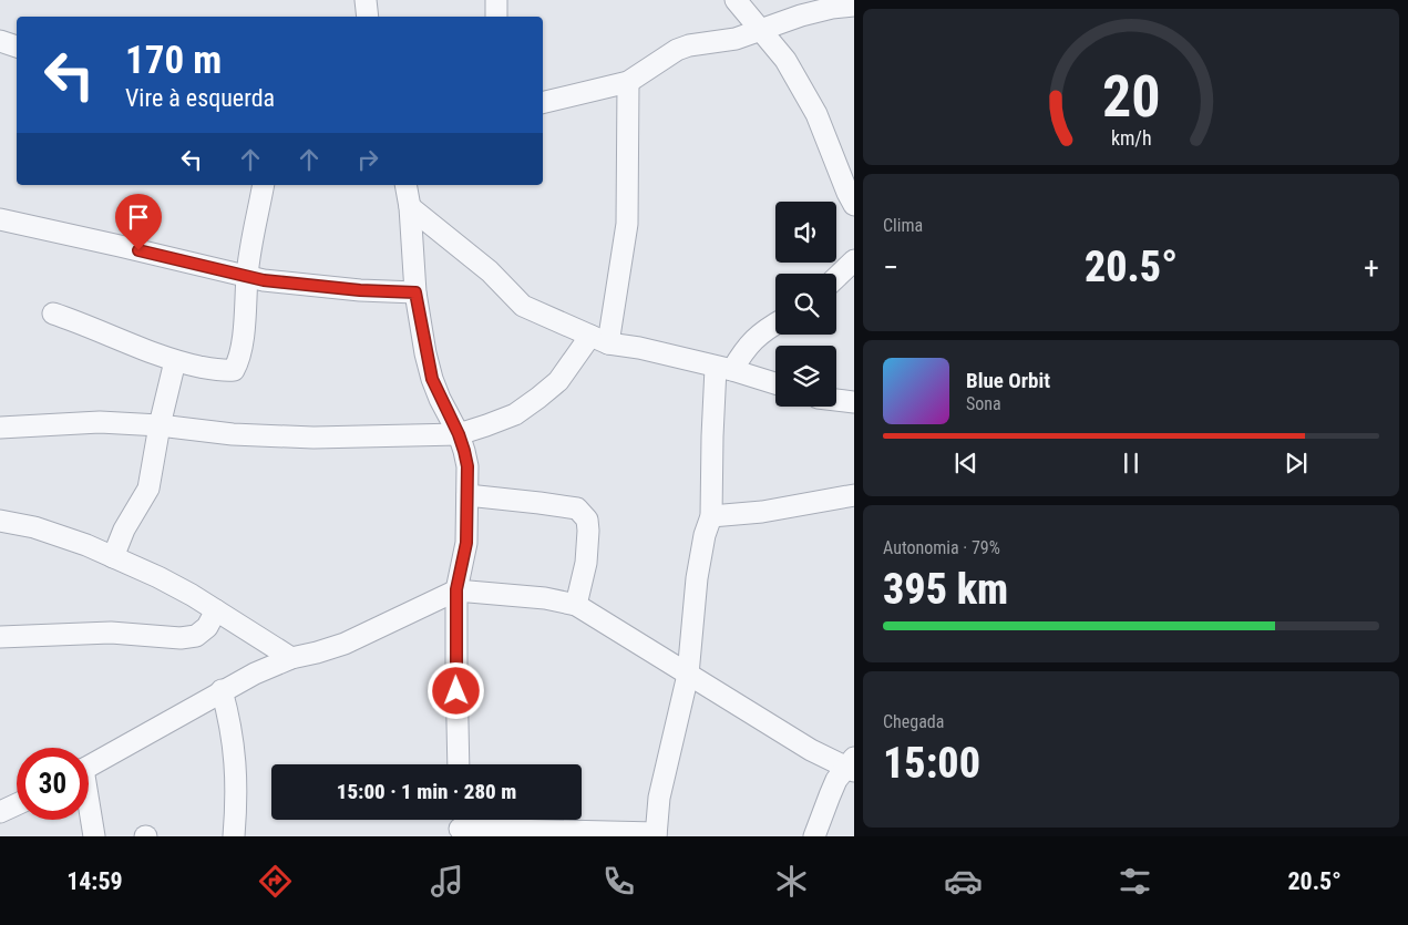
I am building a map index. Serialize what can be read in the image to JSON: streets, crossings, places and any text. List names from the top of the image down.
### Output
{
  "page": {
    "turn": ["170 m", "Vire à esquerda"],
    "tile": [
      "Clima",
      ["Autonomia · 79%", "395 km"],
      ["Chegada", "15:00"]
    ],
    "heat": ["−", "20.5°", "+"],
    "song": ["Blue Orbit", "Sona"],
    "limit": "30",
    "trip": "15:00 · 1 min · 280 m",
    "tabs": ["14:59", "20.5°"],
    "gauge": ["20", "km/h"]
  }
}
